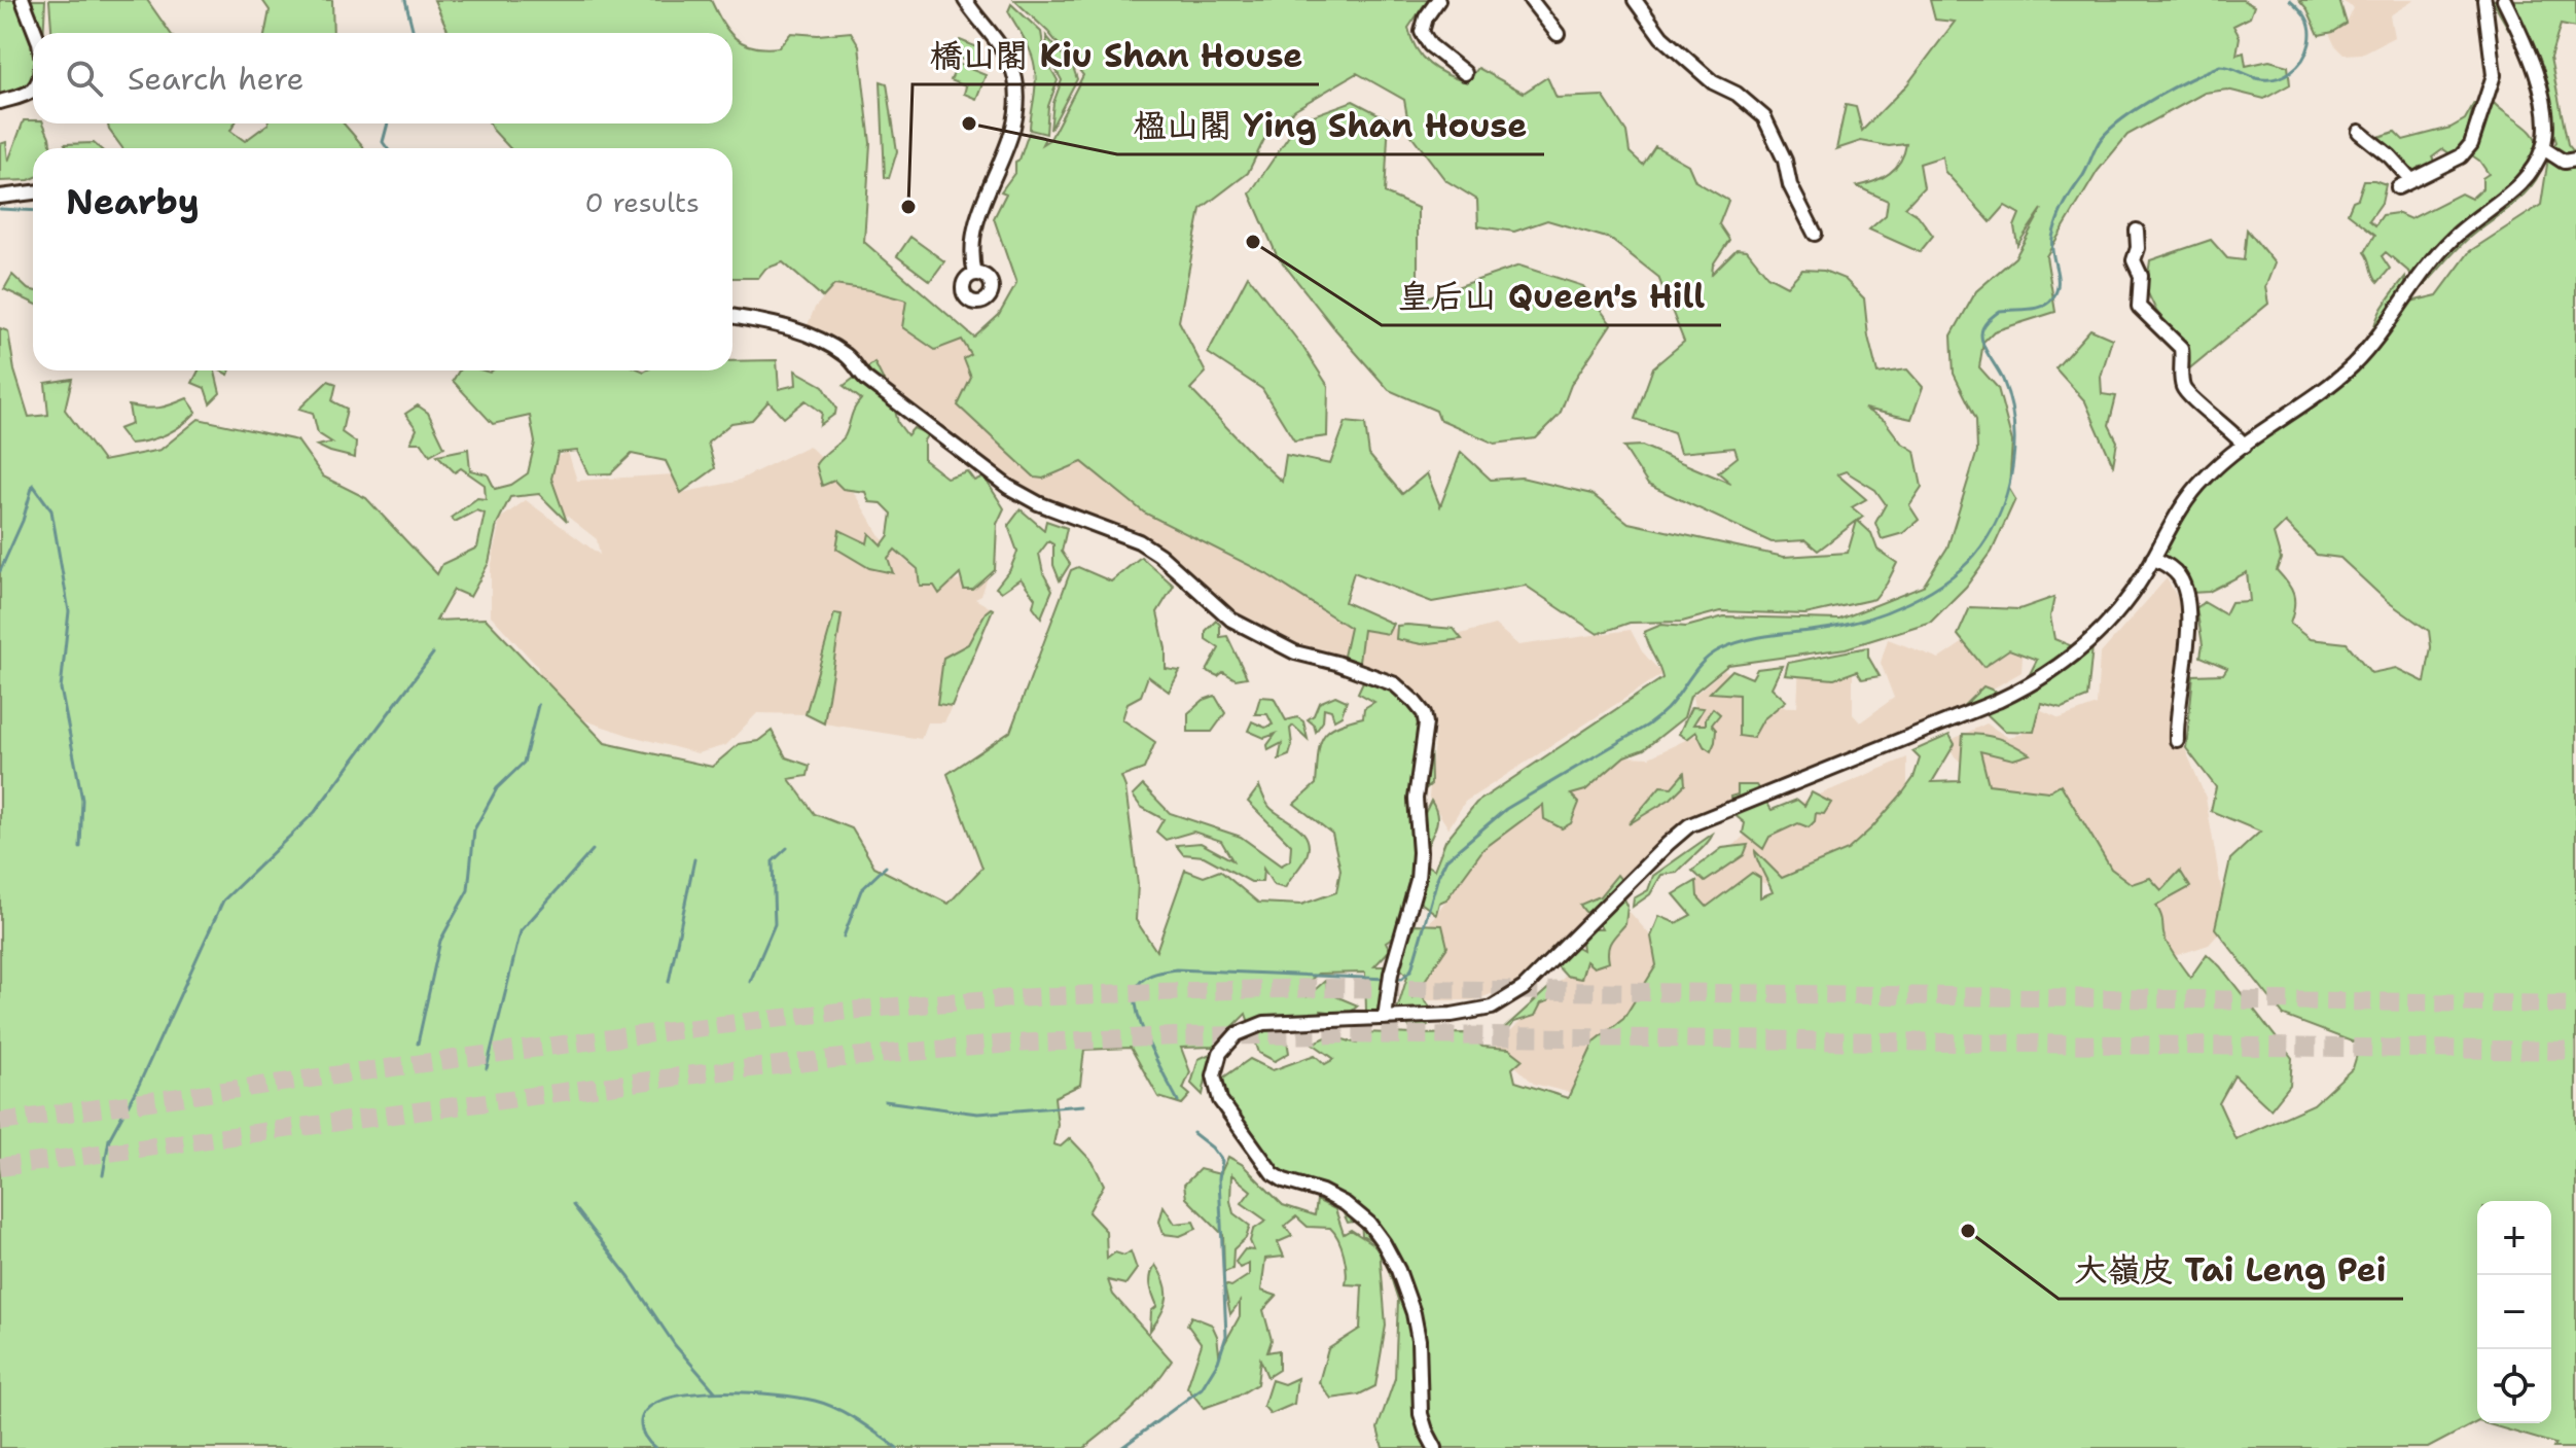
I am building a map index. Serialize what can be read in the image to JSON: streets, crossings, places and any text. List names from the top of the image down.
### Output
{
  "places": [
    "楹山閣 Ying Shan House",
    "橋山閣 Kiu Shan House",
    "皇后山 Queen's Hill",
    "大嶺皮 Tai Leng Pei"
  ],
  "page": {
    "search": "Search here",
    "heading": ["Nearby", "0 results"],
    "map_buttons": ["+", "−"]
  }
}
